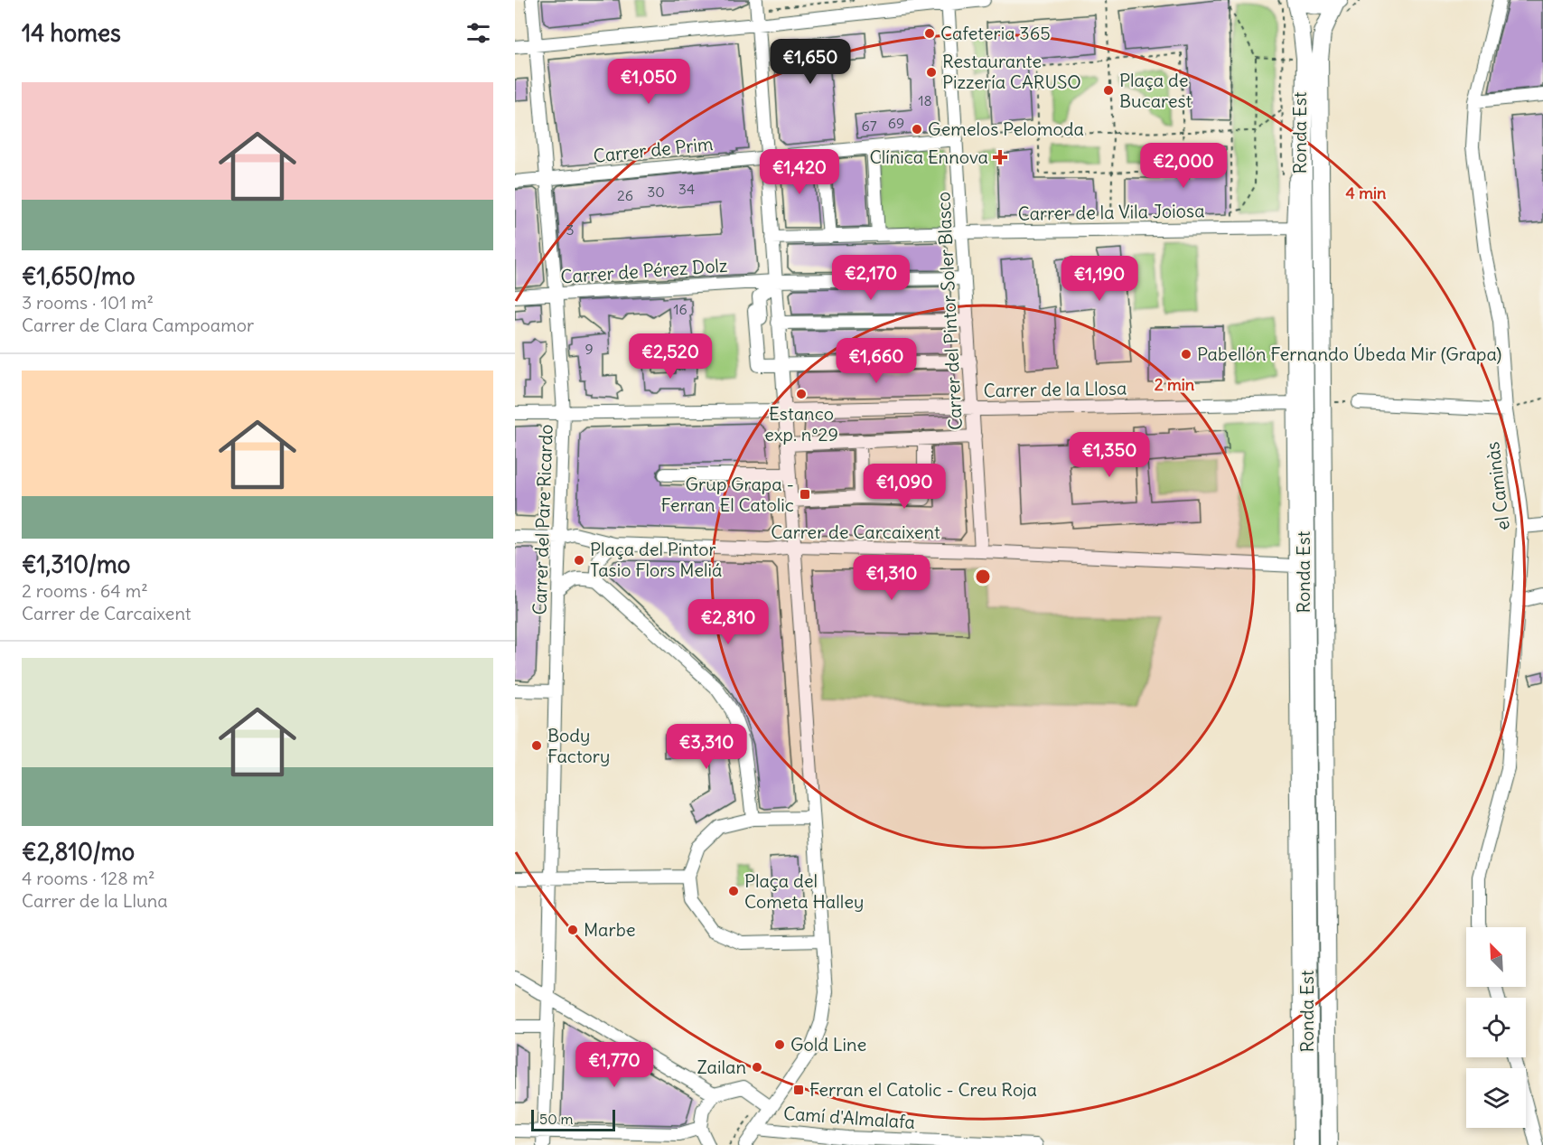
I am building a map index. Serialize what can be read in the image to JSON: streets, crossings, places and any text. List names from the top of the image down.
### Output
{
  "streets": {
    "main road": ["Ronda Est"],
    "street": [
      "Carrer de Prim",
      "Carrer de la Vila Joiosa",
      "Carrer de Pérez Dolz",
      "Carrer del Pintor Soler Blasco",
      "Carrer de la Llosa",
      "el Caminàs",
      "Carrer del Pare Ricardo",
      "Carrer de Carcaixent",
      "Camí d'Almalafa"
    ]
  },
  "crossings": [
    ["Ronda Est", "Carrer de la Vila Joiosa"],
    ["Ronda Est", "Carrer de la Llosa"],
    ["Ronda Est", "Carrer de Carcaixent"],
    ["Carrer de Prim", "Carrer del Pintor Soler Blasco"],
    ["Carrer de Prim", "Carrer del Pare Ricardo"],
    ["Carrer de la Vila Joiosa", "Carrer del Pintor Soler Blasco"],
    ["Carrer de Pérez Dolz", "Carrer del Pintor Soler Blasco"],
    ["Carrer de Pérez Dolz", "Carrer del Pare Ricardo"],
    ["Carrer del Pintor Soler Blasco", "Carrer de la Llosa"],
    ["Carrer del Pintor Soler Blasco", "Carrer de Carcaixent"],
    ["Carrer de la Llosa", "Carrer del Pare Ricardo"],
    ["Carrer del Pare Ricardo", "Carrer de Carcaixent"]
  ],
  "places": {
    "other": [
      "Cafeteria 365",
      "Restaurante Pizzería CARUSO",
      "Plaça de Bucarest",
      "Gemelos Pelomoda",
      "Pabellón Fernando Úbeda Mir (Grapa)",
      "Estanco exp. nº29",
      "Plaça del Pintor Tasio Flors Meliá",
      "Body Factory",
      "Plaça del Cometa Halley",
      "Marbe",
      "Gold Line",
      "Zailan"
    ],
    "health": ["Clínica Ennova"],
    "transit": ["Grup Grapa - Ferran El Catolic", "Ferran el Catolic - Creu Roja"]
  },
  "house_numbers": [
    "18",
    "69",
    "67",
    "34",
    "30",
    "26",
    "3",
    "16",
    "9"
  ],
  "scale_bar": "50 m",
  "north": "top left",
  "page": {
    "heading": "14 homes",
    "price": [
      "€1,650",
      "€1,050",
      "€2,000",
      "€1,420",
      "€2,170",
      "€1,190",
      "€2,520",
      "€1,660",
      "€1,350",
      "€1,090",
      "€1,310",
      "€2,810",
      "€3,310",
      "€1,770"
    ],
    "list": [
      {
        "name": "€1,650/mo",
        "note": "3 rooms · 101 m² · Carrer de Clara Campoamor"
      },
      {
        "name": "€1,310/mo",
        "note": "2 rooms · 64 m² · Carrer de Carcaixent"
      },
      {
        "name": "€2,810/mo",
        "note": "4 rooms · 128 m² · Carrer de la Lluna"
      }
    ],
    "scale": "50 m"
  },
  "rings": ["4 min", "2 min"]
}
